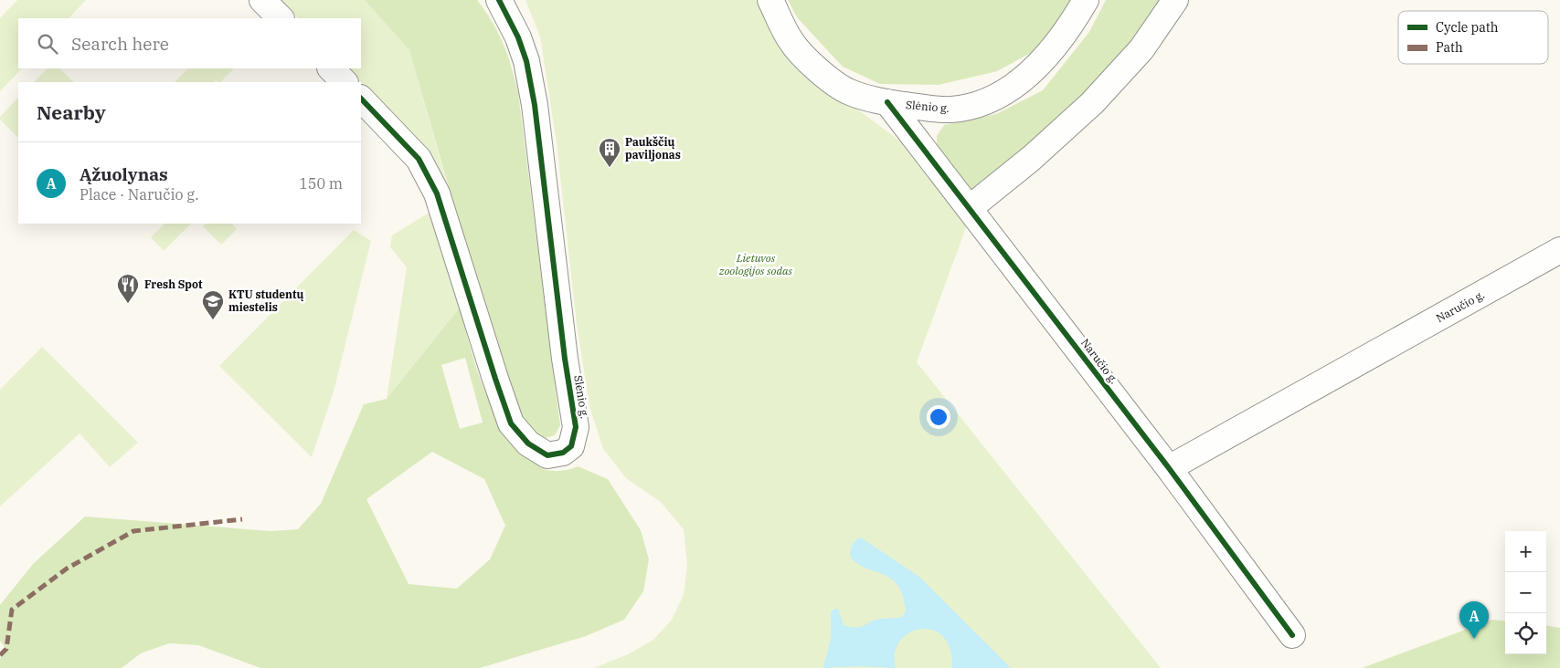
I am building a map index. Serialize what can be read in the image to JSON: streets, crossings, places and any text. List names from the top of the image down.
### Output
{
  "streets": {
    "street": ["Slėnio g.", "Naručio g."]
  },
  "crossings": [
    ["Slėnio g.", "Naručio g."]
  ],
  "parks": ["Lietuvos zoologijos sodas"],
  "places": {
    "building": ["Paukščių paviljonas"],
    "restaurant": ["Fresh Spot"],
    "school or university": ["KTU studentų miestelis"]
  },
  "legend": ["Cycle path", "Path"],
  "page": {
    "search": "Search here",
    "heading": "Nearby",
    "list": [
      {
        "mark": "A",
        "name": "Ąžuolynas",
        "note": "Place · Naručio g.",
        "value": "150 m"
      }
    ],
    "map_buttons": ["+", "−"],
    "pins": "A"
  }
}
